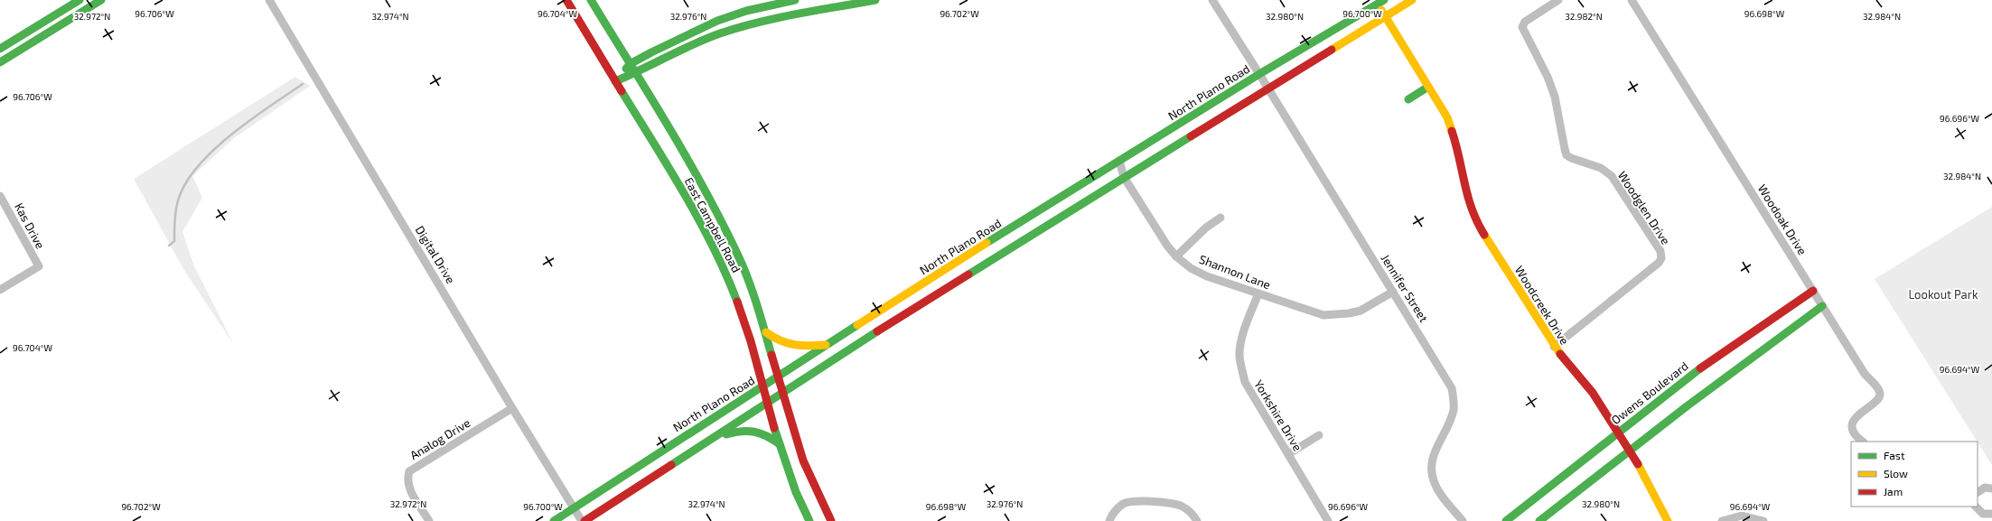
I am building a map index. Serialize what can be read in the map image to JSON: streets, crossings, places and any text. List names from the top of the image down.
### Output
{
  "streets": {
    "main road": [
      "North Plano Road",
      "East Campbell Road",
      "Woodcreek Drive",
      "Owens Boulevard"
    ],
    "street": [
      "Woodglen Drive",
      "Woodoak Drive",
      "Kas Drive",
      "Digital Drive",
      "Shannon Lane",
      "Jennifer Street",
      "Yorkshire Drive",
      "Analog Drive"
    ]
  },
  "crossings": [
    ["North Plano Road", "East Campbell Road"],
    ["North Plano Road", "Digital Drive"],
    ["North Plano Road", "Shannon Lane"],
    ["North Plano Road", "Jennifer Street"],
    ["North Plano Road", "Woodcreek Drive"],
    ["Woodglen Drive", "Woodcreek Drive"],
    ["Woodoak Drive", "Owens Boulevard"],
    ["Digital Drive", "Analog Drive"],
    ["Shannon Lane", "Jennifer Street"],
    ["Shannon Lane", "Yorkshire Drive"],
    ["Woodcreek Drive", "Owens Boulevard"]
  ],
  "parks": ["Lookout Park"],
  "legend": ["Fast", "Slow", "Jam"],
  "coordinates": [
    "96.706°W",
    "96.704°W",
    "96.698°W",
    "96.702°W",
    "96.700°W",
    "32.984°N",
    "32.972°N",
    "32.974°N",
    "32.976°N",
    "32.980°N",
    "32.982°N",
    "96.696°W",
    "96.694°W"
  ]
}
